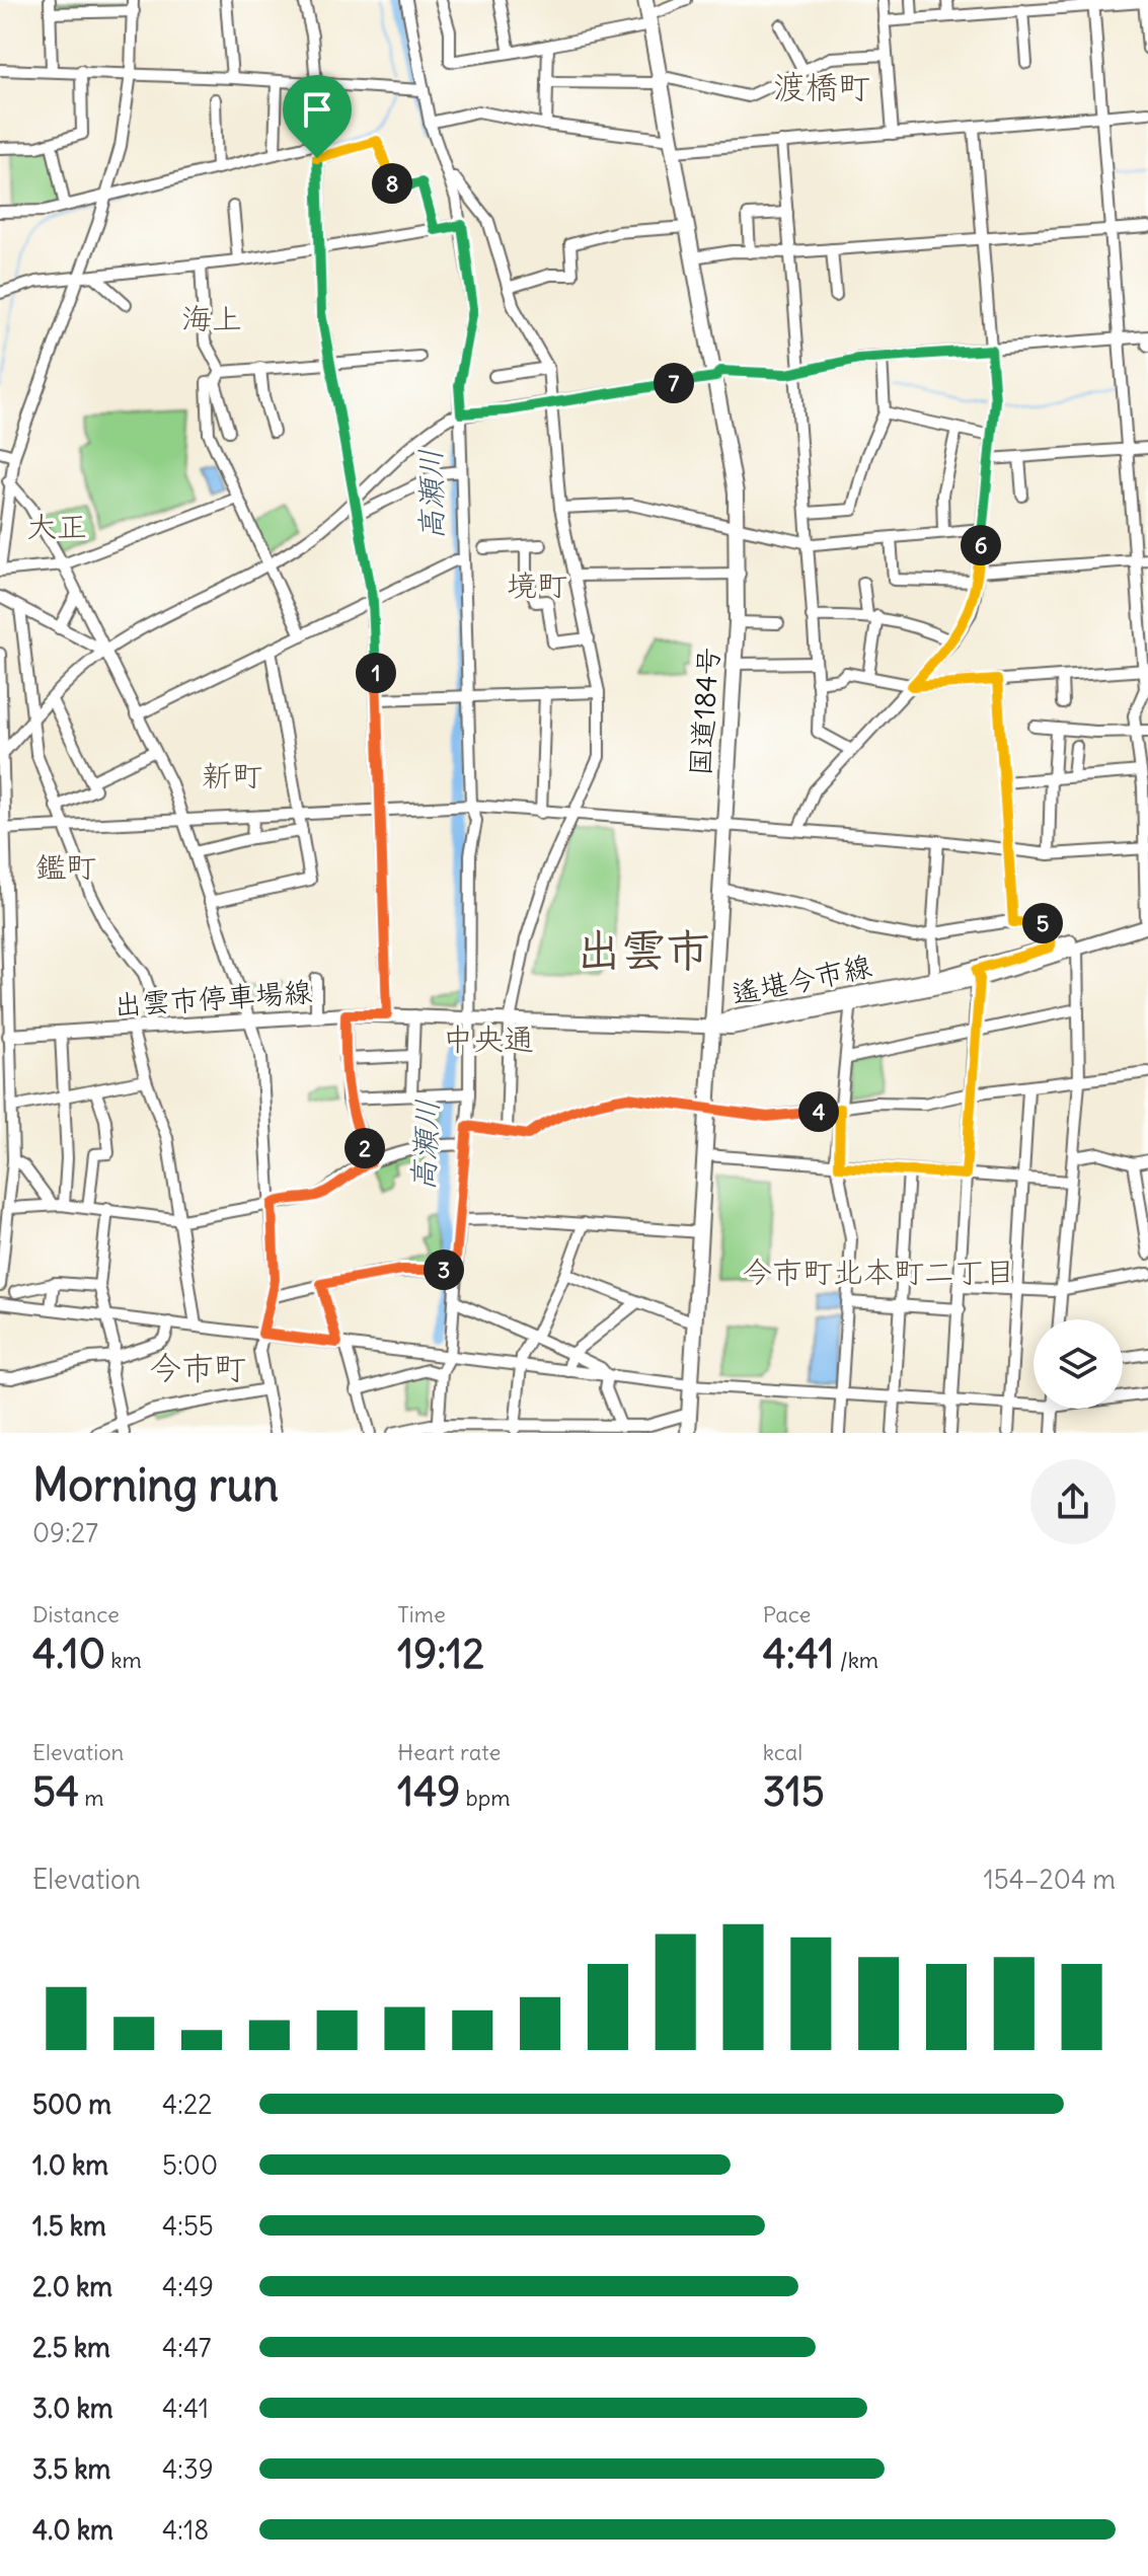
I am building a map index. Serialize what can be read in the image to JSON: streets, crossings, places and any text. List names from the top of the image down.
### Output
{
  "streets": {
    "highway": ["国道184号"],
    "main road": ["遙堪今市線", "出雲市停車場線"]
  },
  "crossings": [
    ["国道184号", "遙堪今市線"],
    ["国道184号", "出雲市停車場線"],
    ["遙堪今市線", "出雲市停車場線"]
  ],
  "districts": [
    "渡橋町",
    "海上",
    "大正",
    "境町",
    "新町",
    "鑑町",
    "出雲市",
    "中央通",
    "今市町北本町二丁目",
    "今市町"
  ],
  "water": ["高瀬川"],
  "page": {
    "pins": [
      "8",
      "7",
      "6",
      "1",
      "5",
      "4",
      "2",
      "3"
    ],
    "heading": ["Morning run", "09:27"],
    "stats": [
      ["Distance", "4.10 km"],
      ["Time", "19:12"],
      ["Pace", "4:41 /km"],
      ["Elevation", "54 m"],
      ["Heart rate", "149 bpm"],
      ["kcal", "315"]
    ],
    "chart": ["Elevation", "154–204 m"],
    "list": [
      {
        "name": "500 m",
        "note": "4:22"
      },
      {
        "name": "1.0 km",
        "note": "5:00"
      },
      {
        "name": "1.5 km",
        "note": "4:55"
      },
      {
        "name": "2.0 km",
        "note": "4:49"
      },
      {
        "name": "2.5 km",
        "note": "4:47"
      },
      {
        "name": "3.0 km",
        "note": "4:41"
      },
      {
        "name": "3.5 km",
        "note": "4:39"
      },
      {
        "name": "4.0 km",
        "note": "4:18"
      }
    ]
  }
}
